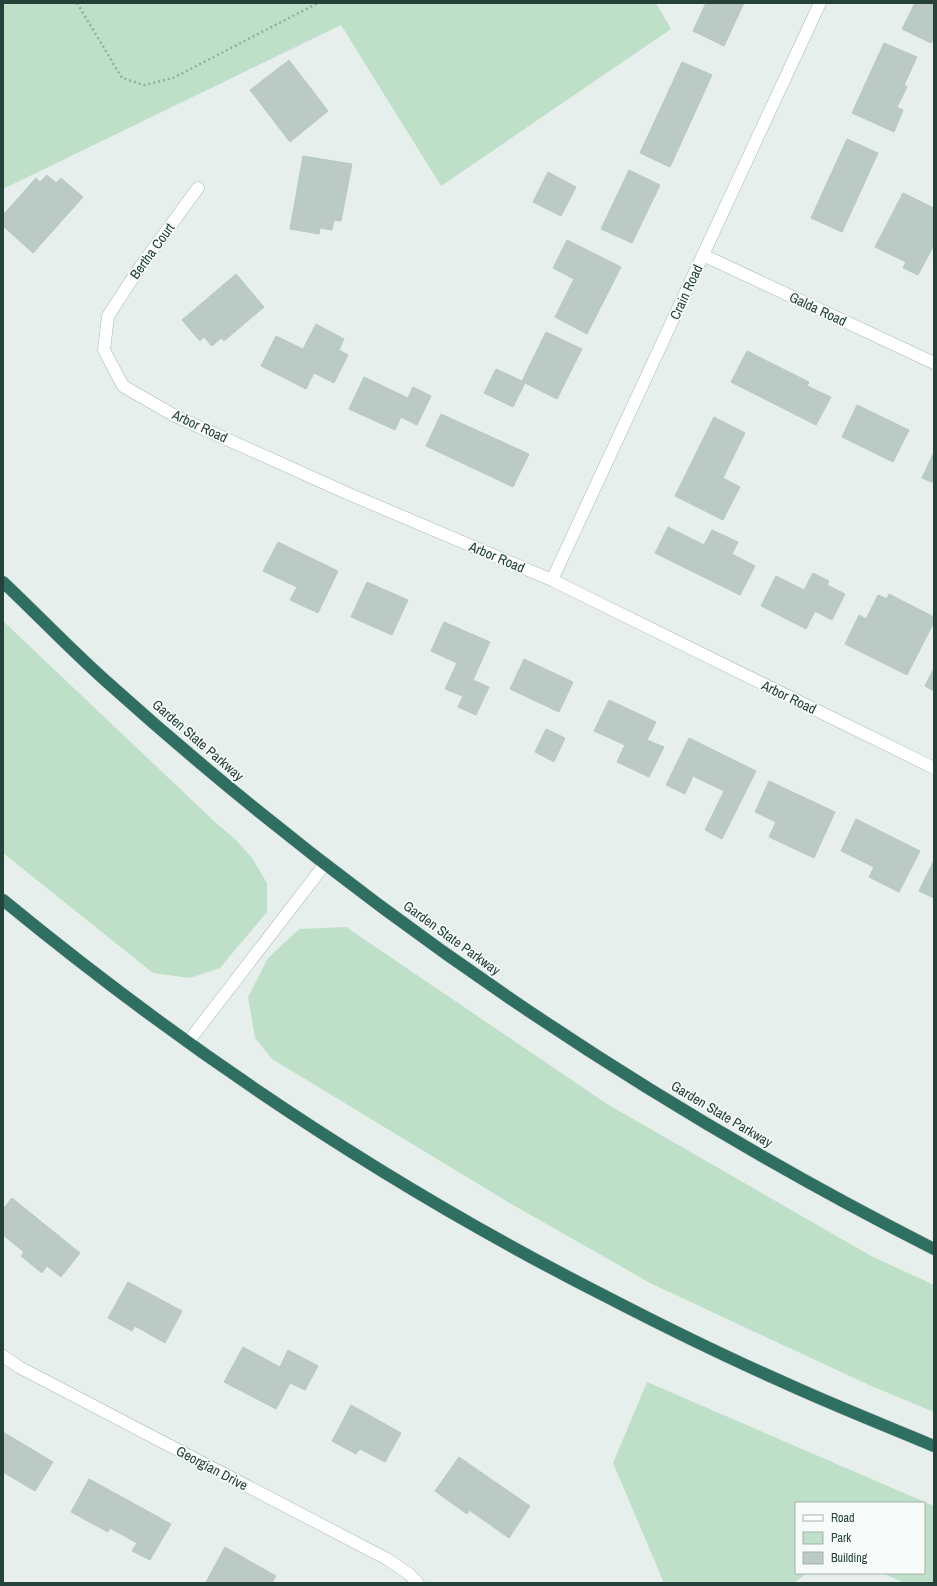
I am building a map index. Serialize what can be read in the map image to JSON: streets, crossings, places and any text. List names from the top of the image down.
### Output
{
  "streets": {
    "highway": ["Garden State Parkway"],
    "street": [
      "Bertha Court",
      "Crain Road",
      "Galda Road",
      "Arbor Road",
      "Georgian Drive"
    ]
  },
  "crossings": [
    ["Bertha Court", "Arbor Road"],
    ["Crain Road", "Galda Road"],
    ["Crain Road", "Arbor Road"]
  ],
  "legend": ["Road", "Park", "Building"]
}
